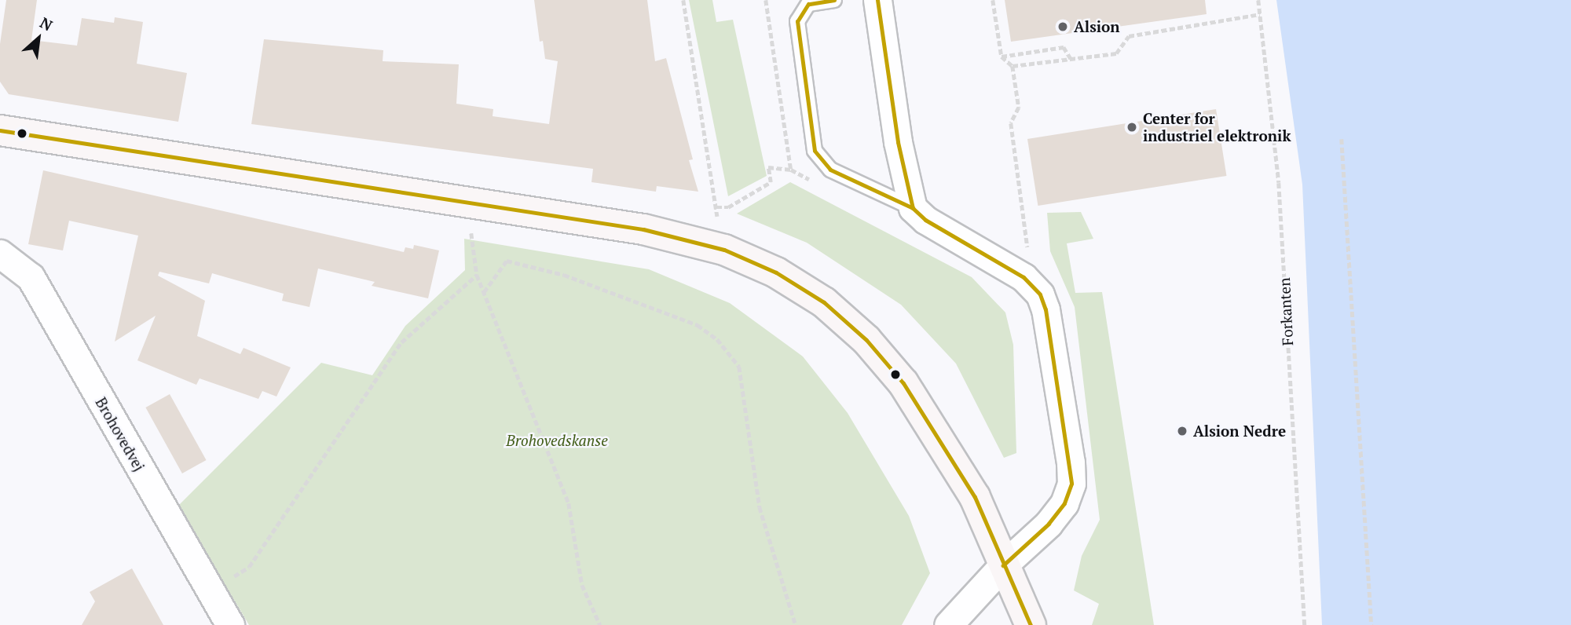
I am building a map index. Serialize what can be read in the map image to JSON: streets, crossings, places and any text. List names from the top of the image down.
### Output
{
  "streets": {
    "street": ["Brohovedvej"],
    "path": ["Forkanten"]
  },
  "parks": ["Brohovedskanse"],
  "places": ["Alsion", "Center for industriel elektronik", "Alsion Nedre"],
  "north": "top right"
}
